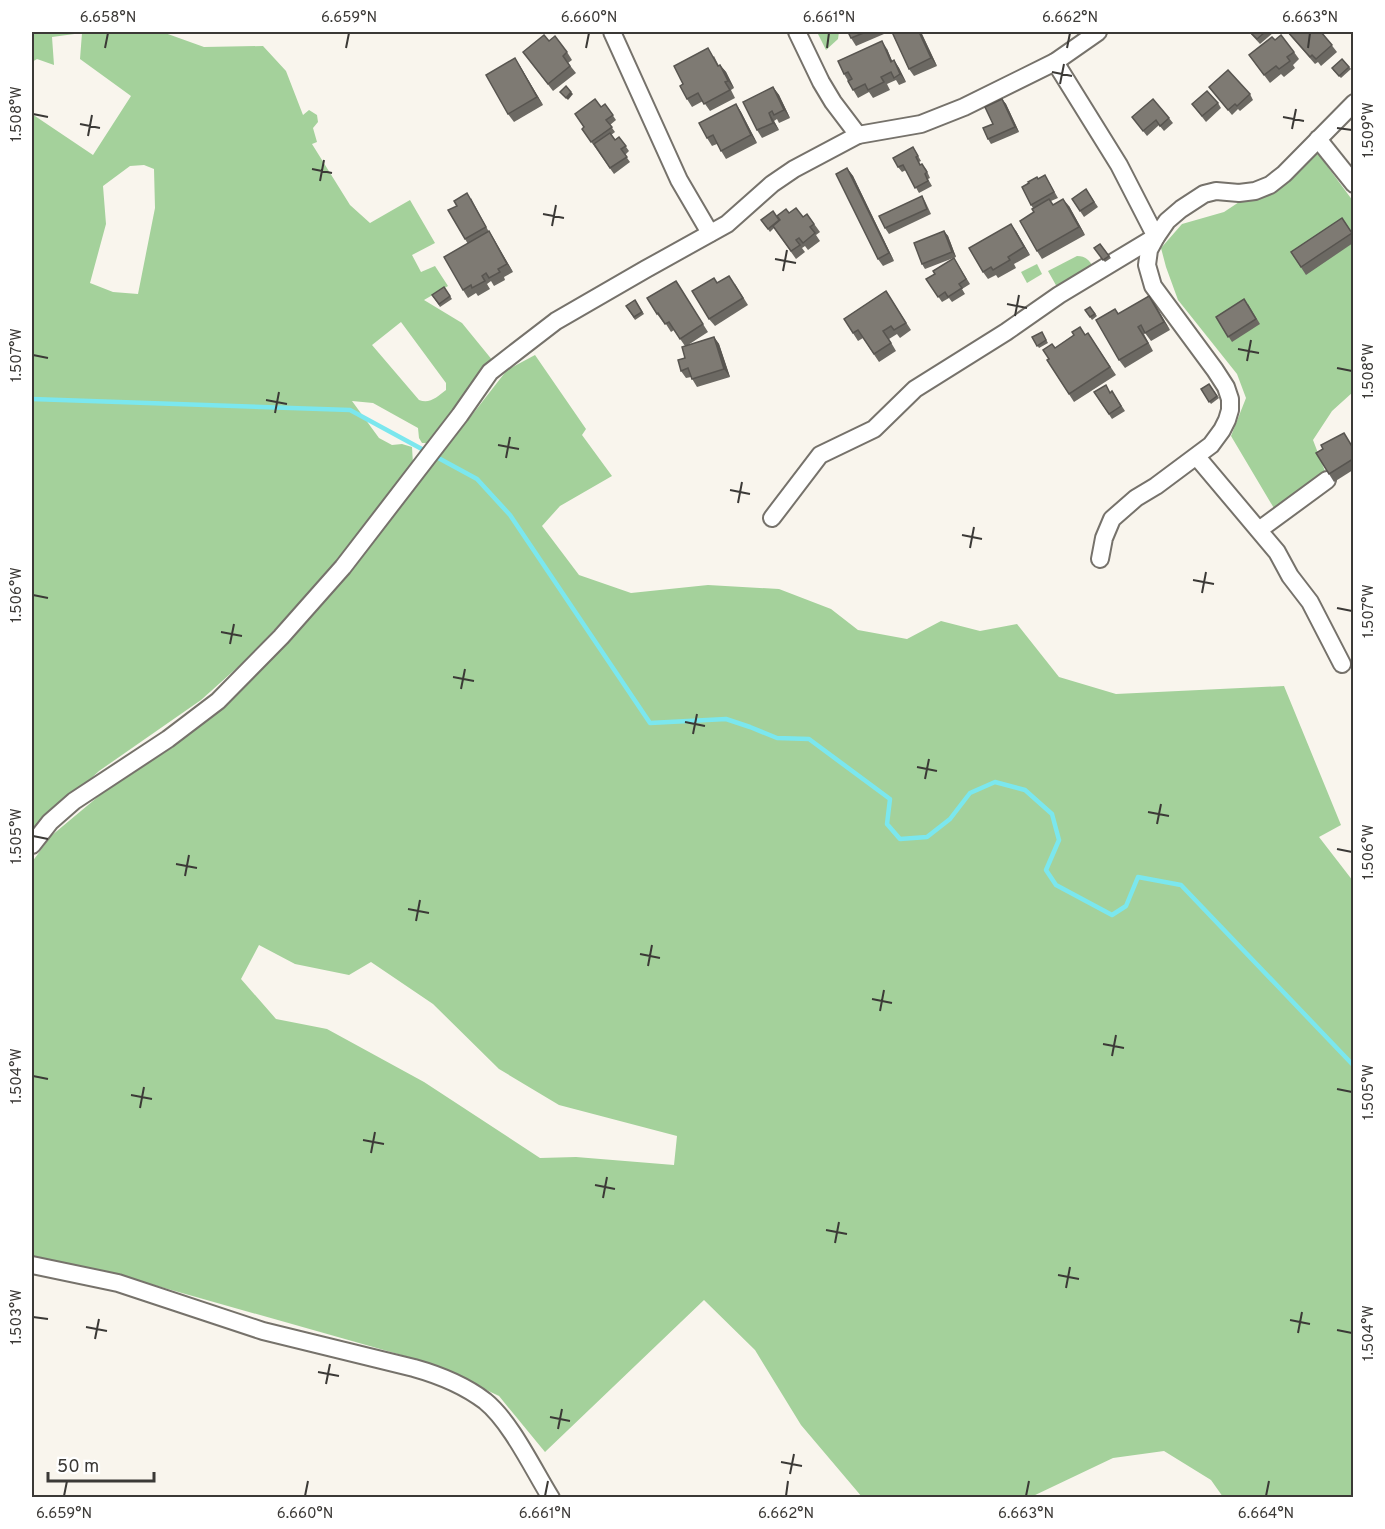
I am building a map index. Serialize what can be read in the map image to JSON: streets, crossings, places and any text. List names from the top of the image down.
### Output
{
  "scale_bar": "50 m",
  "coordinates": [
    "6.658°N",
    "6.659°N",
    "6.660°N",
    "6.661°N",
    "6.662°N",
    "6.663°N",
    "1.508°W",
    "1.509°W",
    "1.507°W",
    "1.506°W",
    "1.505°W",
    "1.504°W",
    "1.503°W",
    "6.664°N"
  ]
}
